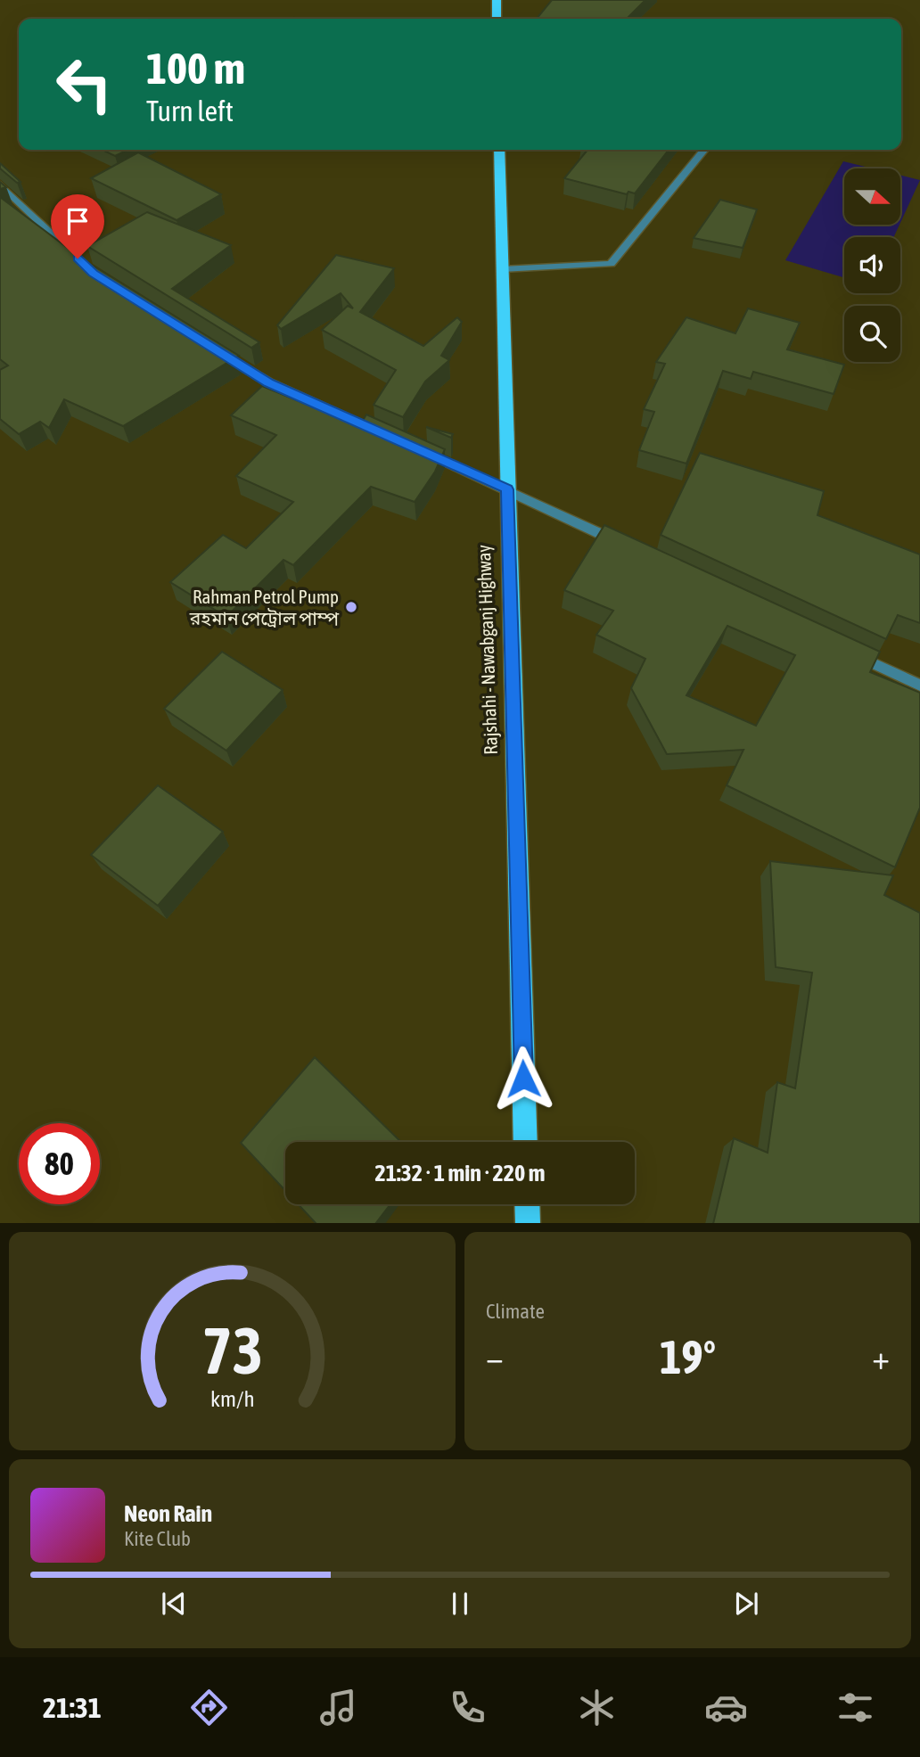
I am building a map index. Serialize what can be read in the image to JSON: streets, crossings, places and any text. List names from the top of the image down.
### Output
{
  "streets": {
    "highway": ["Rajshahi - Nawabganj Highway"]
  },
  "places": ["Rahman Petrol Pump রহমান পেট্রোল পাম্প"],
  "north": "right",
  "page": {
    "turn": ["100 m", "Turn left"],
    "limit": "80",
    "trip": "21:32 · 1 min · 220 m",
    "tile": "Climate",
    "heat": ["−", "19°", "+"],
    "song": ["Neon Rain", "Kite Club"],
    "tabs": "21:31",
    "gauge": ["73", "km/h"]
  }
}
